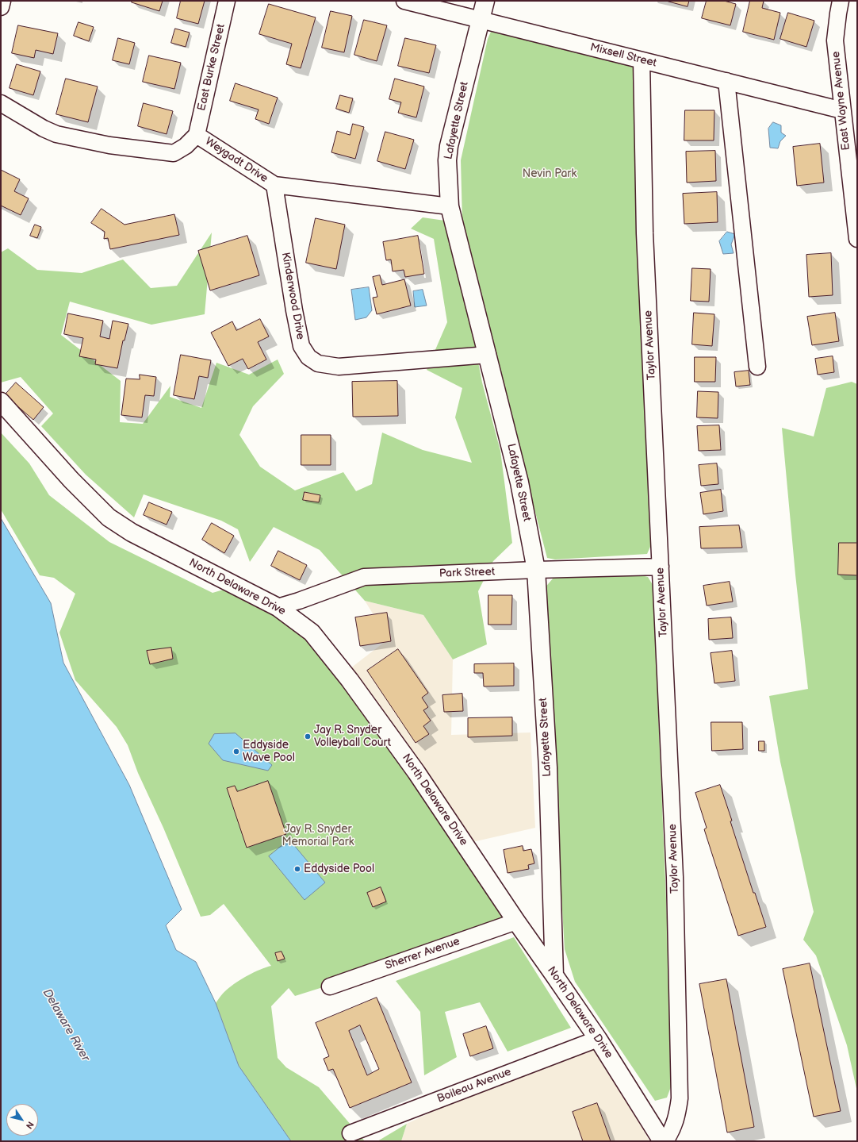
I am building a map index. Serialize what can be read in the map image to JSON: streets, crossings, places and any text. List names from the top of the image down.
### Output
{
  "streets": {
    "main road": ["Lafayette Street", "North Delaware Drive"],
    "street": [
      "Mixsell Street",
      "East Burke Street",
      "East Wayne Avenue",
      "Weygadt Drive",
      "Kinderwood Drive",
      "Taylor Avenue",
      "Park Street",
      "Sherrer Avenue",
      "Boileau Avenue"
    ]
  },
  "crossings": [
    ["Mixsell Street", "East Wayne Avenue"],
    ["Mixsell Street", "Lafayette Street"],
    ["Mixsell Street", "Taylor Avenue"],
    ["East Burke Street", "Weygadt Drive"],
    ["Lafayette Street", "Weygadt Drive"],
    ["Lafayette Street", "Kinderwood Drive"],
    ["Lafayette Street", "Park Street"],
    ["Lafayette Street", "North Delaware Drive"],
    ["Weygadt Drive", "Kinderwood Drive"],
    ["Taylor Avenue", "Park Street"],
    ["Park Street", "North Delaware Drive"],
    ["North Delaware Drive", "Sherrer Avenue"],
    ["North Delaware Drive", "Boileau Avenue"]
  ],
  "water": ["Delaware River"],
  "parks": ["Nevin Park", "Jay R. Snyder Memorial Park"],
  "places": ["Jay R. Snyder Volleyball Court", "Eddyside Wave Pool", "Eddyside Pool"],
  "north": "bottom right"
}
